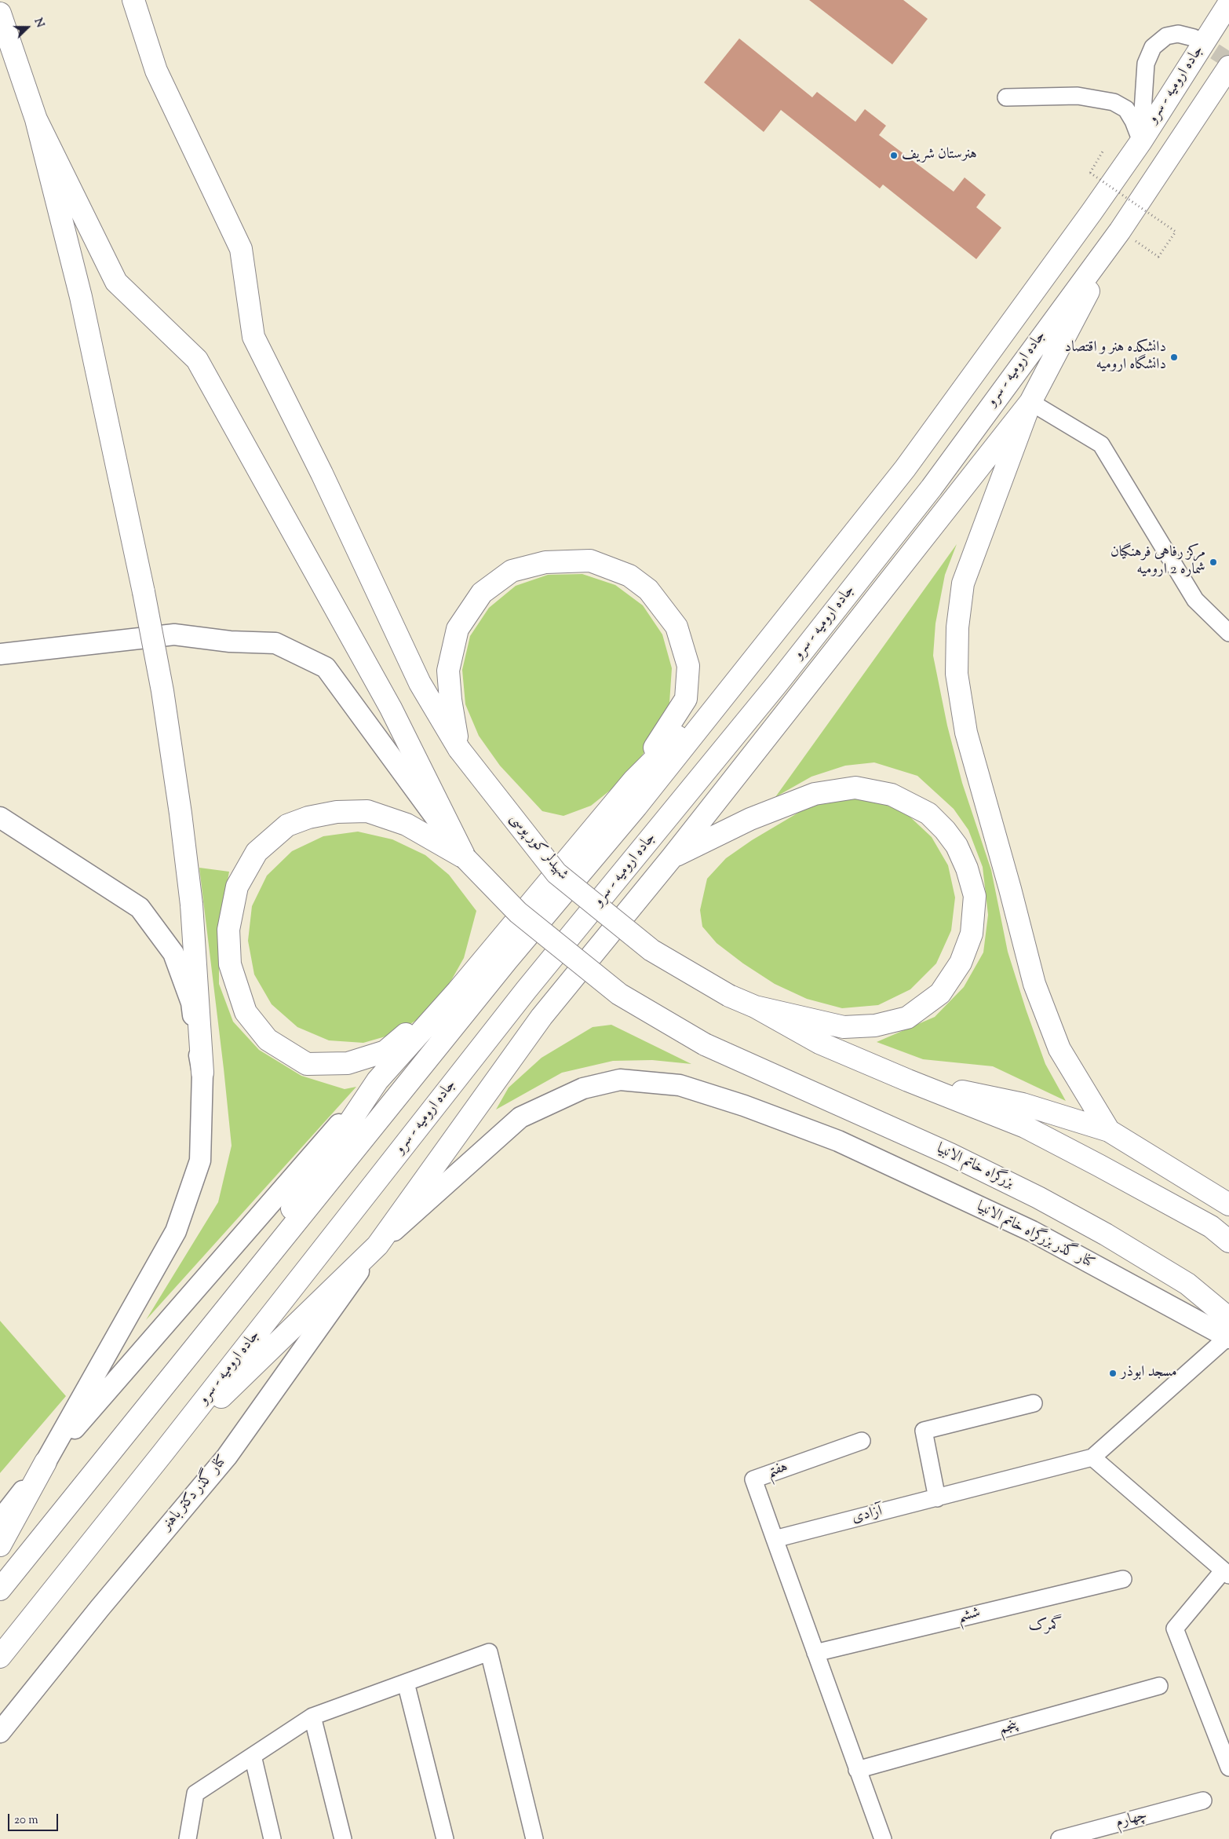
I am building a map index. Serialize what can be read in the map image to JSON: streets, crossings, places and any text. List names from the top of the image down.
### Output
{
  "streets": {
    "highway": ["جاده ارومیه - سرو", "شهیدلر کور پوسی", "بزرگراه خاتم الانبیا"],
    "main road": ["کنار گذر بزرگراه خاتم الانبیا", "کنار گذر دکتر باهنر"],
    "street": [
      "هفتم",
      "آزادی",
      "ششم",
      "پنجم",
      "چهارم"
    ]
  },
  "crossings": [
    ["بزرگراه خاتم الانبیا", "کنار گذر بزرگراه خاتم الانبیا"],
    ["بزرگراه خاتم الانبیا", "آزادی"],
    ["کنار گذر بزرگراه خاتم الانبیا", "کنار گذر دکتر باهنر"],
    ["کنار گذر بزرگراه خاتم الانبیا", "آزادی"],
    ["هفتم", "آزادی"]
  ],
  "districts": ["گمرک"],
  "places": [
    "هنرستان شریف",
    "دانشکده هنر و اقتصاد دانشگاه ارومیه",
    "مرکز رفاهی فرهنگیان شماره 2 ارومیه",
    "مسجد ابوذر"
  ],
  "scale_bar": "20 m",
  "north": "right"
}
